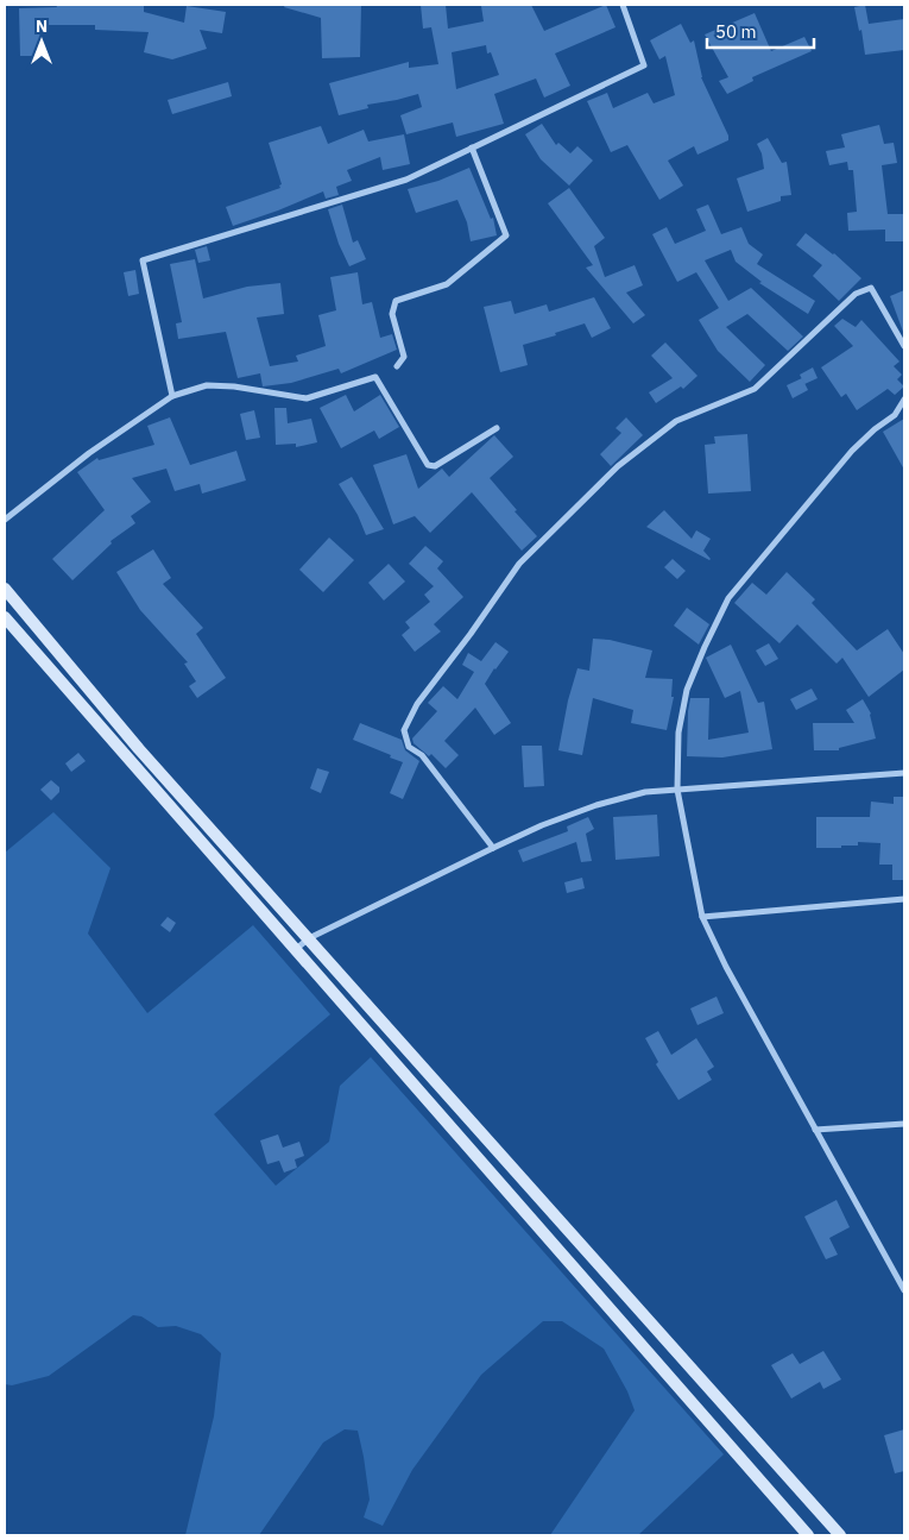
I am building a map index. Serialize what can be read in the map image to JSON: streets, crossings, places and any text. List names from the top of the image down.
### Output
{
  "scale_bar": "50 m",
  "north": "top"
}
